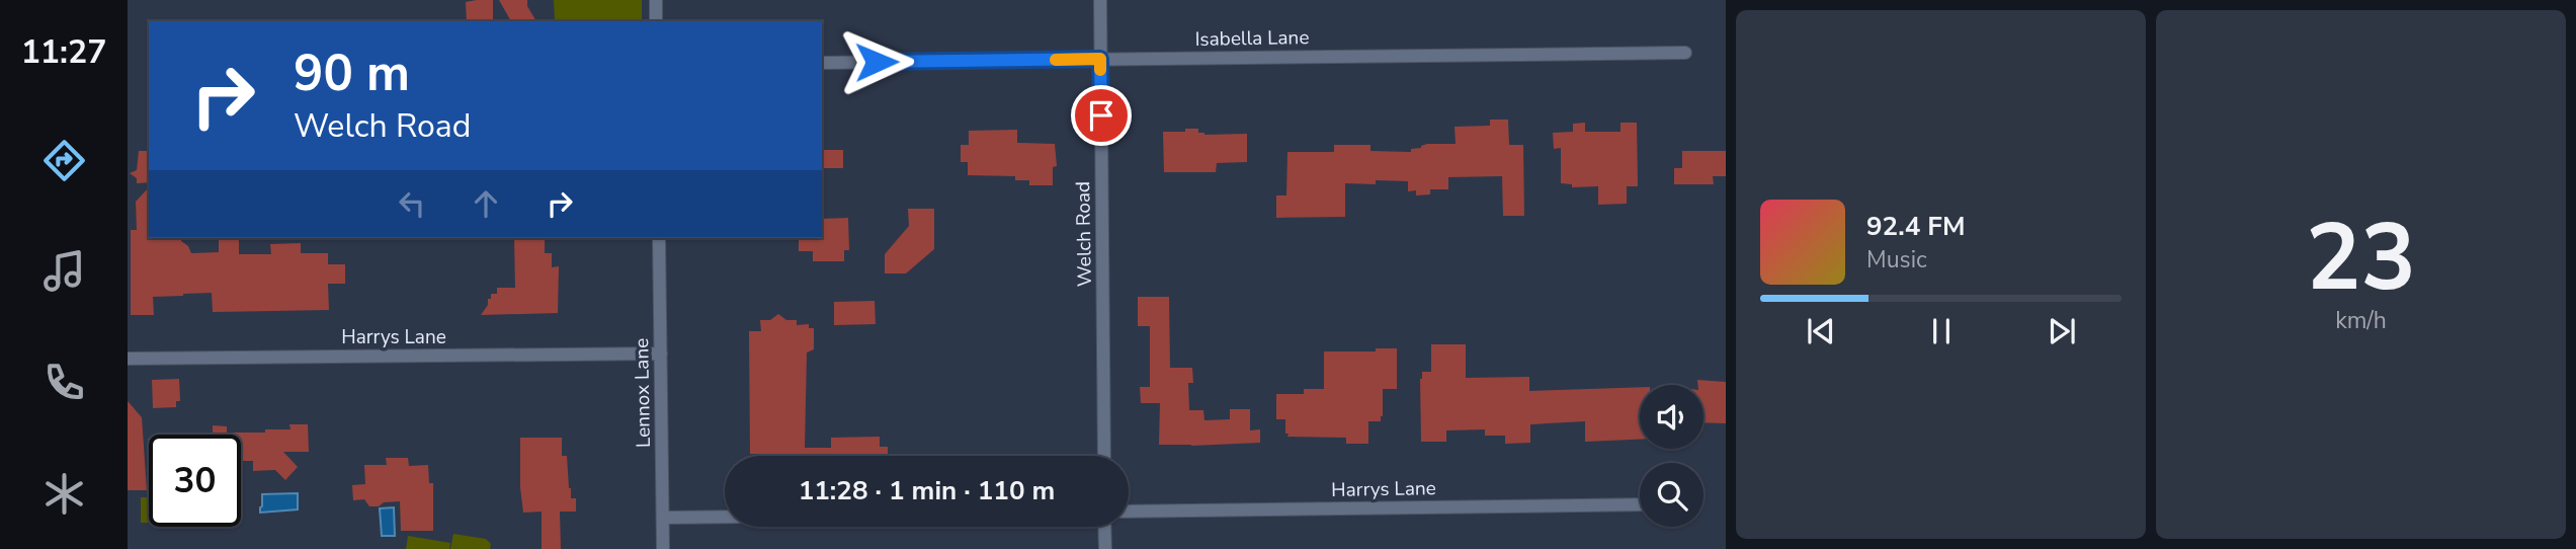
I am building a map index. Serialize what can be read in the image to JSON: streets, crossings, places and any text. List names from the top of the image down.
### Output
{
  "streets": {
    "street": [
      "Isabella Lane",
      "Welch Road",
      "Harrys Lane",
      "Lennox Lane"
    ]
  },
  "crossings": [
    ["Isabella Lane", "Welch Road"],
    ["Harrys Lane", "Lennox Lane"]
  ],
  "page": {
    "tabs": "11:27",
    "tile": ["23", "km/h"],
    "turn": ["90 m", "Welch Road"],
    "song": ["92.4 FM", "Music"],
    "limit": "30",
    "trip": "11:28 · 1 min · 110 m"
  }
}
